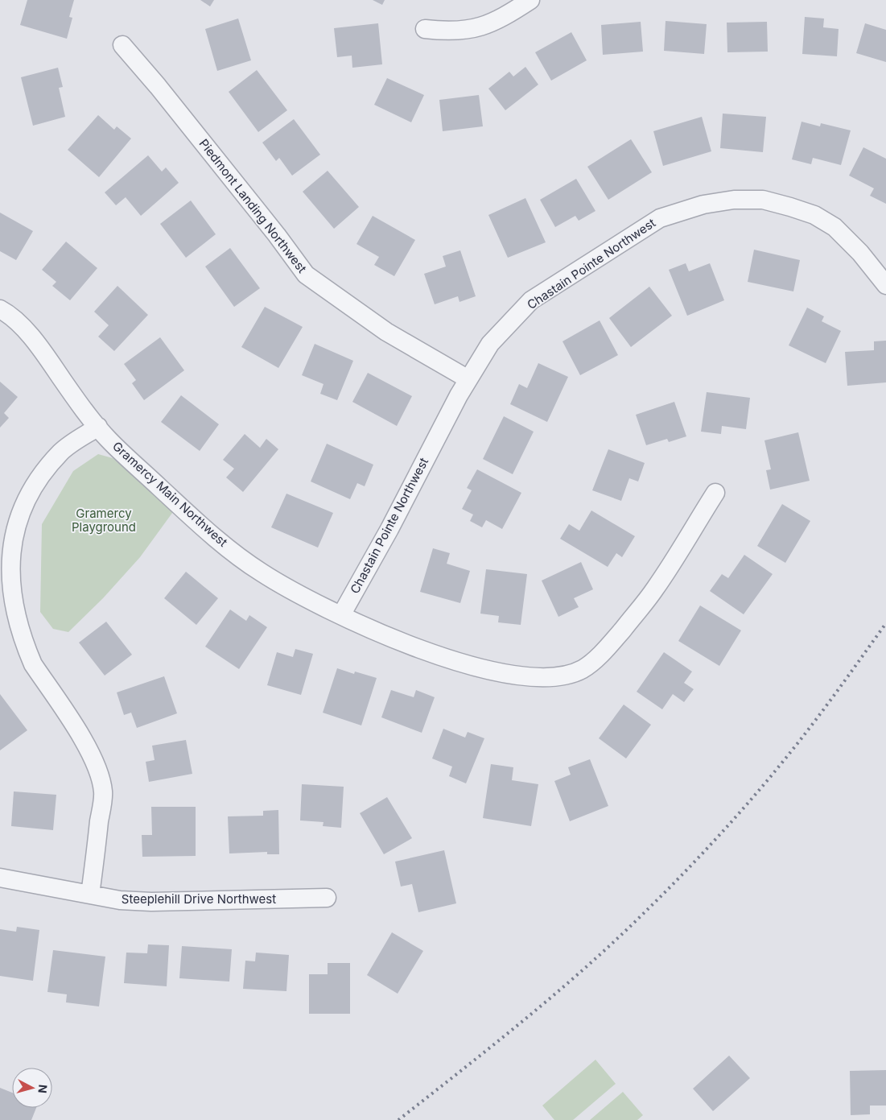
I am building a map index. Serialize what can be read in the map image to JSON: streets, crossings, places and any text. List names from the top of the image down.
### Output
{
  "streets": {
    "street": [
      "Piedmont Landing Northwest",
      "Chastain Pointe Northwest",
      "Gramercy Main Northwest",
      "Steeplehill Drive Northwest"
    ]
  },
  "crossings": [
    ["Piedmont Landing Northwest", "Chastain Pointe Northwest"],
    ["Chastain Pointe Northwest", "Gramercy Main Northwest"]
  ],
  "parks": ["Gramercy Playground"],
  "north": "right"
}
